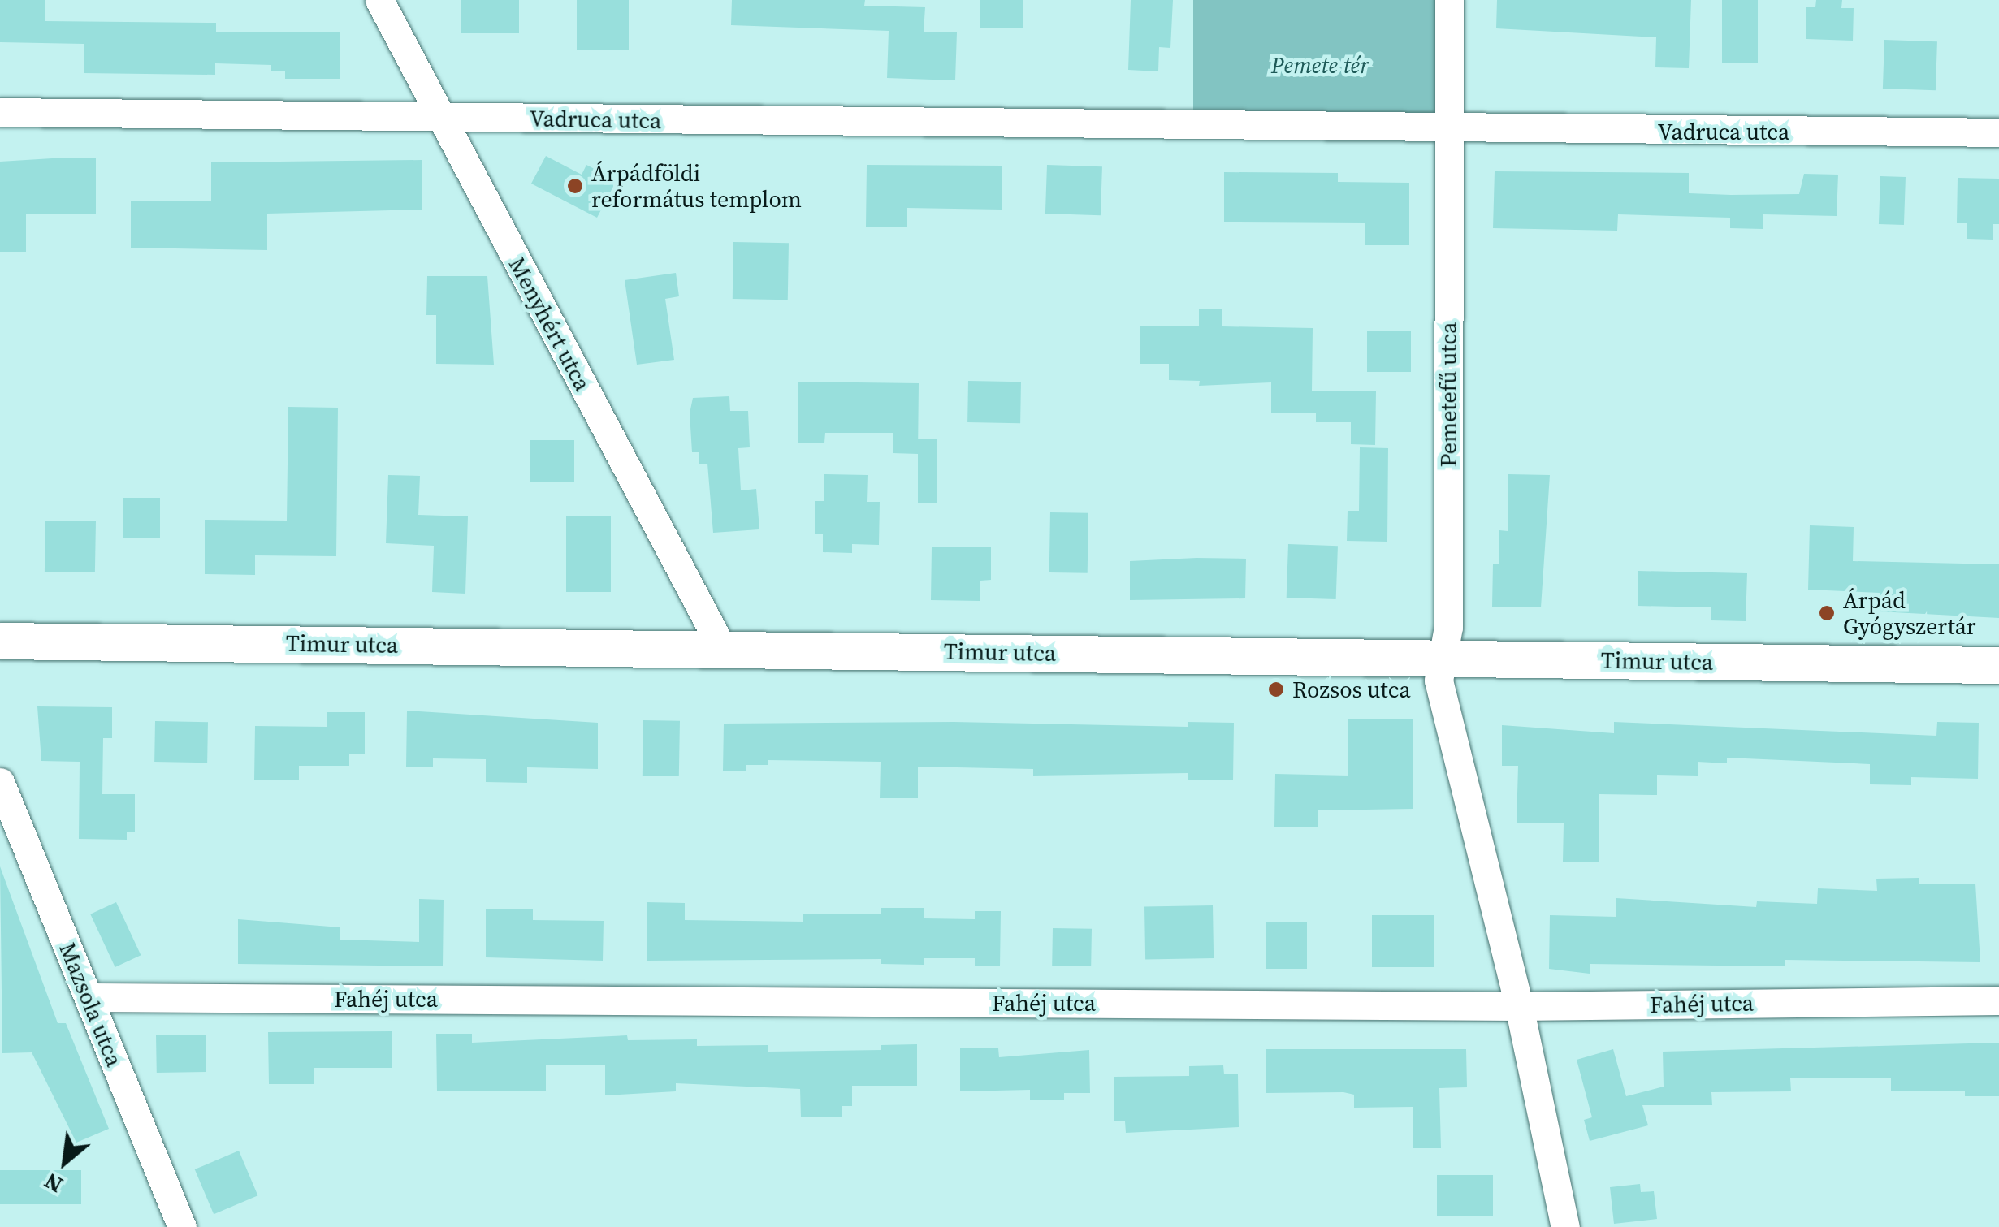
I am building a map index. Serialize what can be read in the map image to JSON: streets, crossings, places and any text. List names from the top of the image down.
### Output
{
  "streets": {
    "street": [
      "Vadruca utca",
      "Menyhért utca",
      "Pemetefű utca",
      "Timur utca",
      "Fahéj utca",
      "Mazsola utca"
    ]
  },
  "crossings": [
    ["Vadruca utca", "Menyhért utca"],
    ["Vadruca utca", "Pemetefű utca"],
    ["Menyhért utca", "Timur utca"],
    ["Pemetefű utca", "Timur utca"],
    ["Fahéj utca", "Mazsola utca"]
  ],
  "parks": ["Pemete tér"],
  "places": ["Árpádföldi református templom", "Árpád Gyógyszertár", "Rozsos utca"],
  "north": "bottom left"
}
